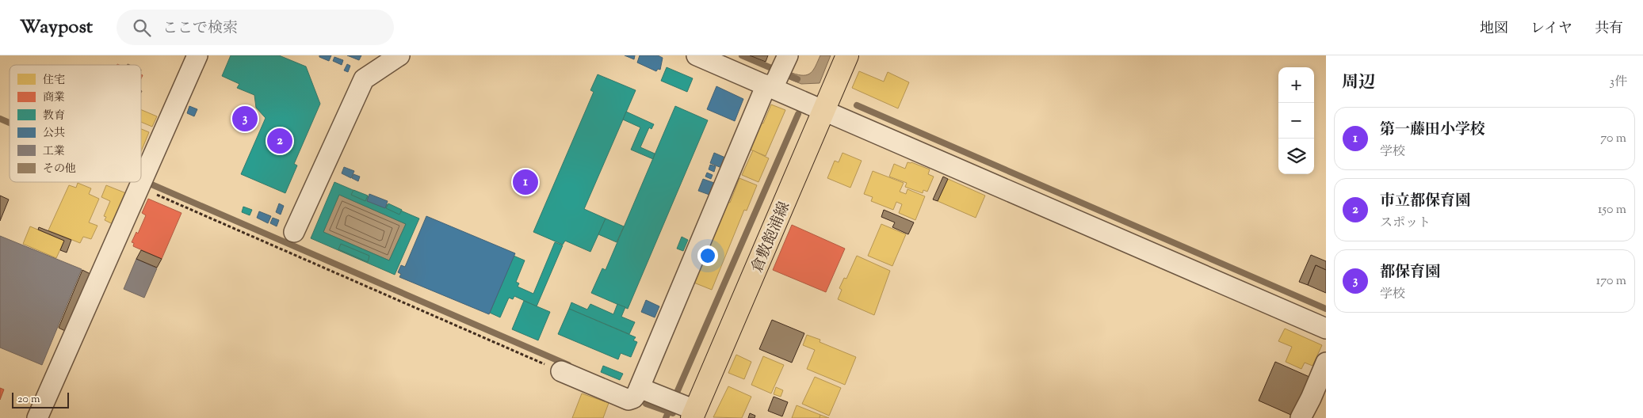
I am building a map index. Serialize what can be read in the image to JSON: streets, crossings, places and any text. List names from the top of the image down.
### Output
{
  "streets": {
    "main road": ["倉敷飽浦線"]
  },
  "legend": [
    "住宅",
    "商業",
    "教育",
    "公共",
    "工業",
    "その他"
  ],
  "scale_bar": "20 m",
  "page": {
    "header": "Waypost",
    "search": "ここで検索",
    "nav": ["地図", "レイヤ", "共有"],
    "heading": ["周辺", "3件"],
    "map_buttons": ["+", "−"],
    "pins": ["3", "2", "1"],
    "list": [
      {
        "mark": "1",
        "name": "第一藤田小学校",
        "note": "学校",
        "value": "70 m"
      },
      {
        "mark": "2",
        "name": "市立都保育園",
        "note": "スポット",
        "value": "150 m"
      },
      {
        "mark": "3",
        "name": "都保育園",
        "note": "学校",
        "value": "170 m"
      }
    ],
    "scale": "20 m"
  }
}
